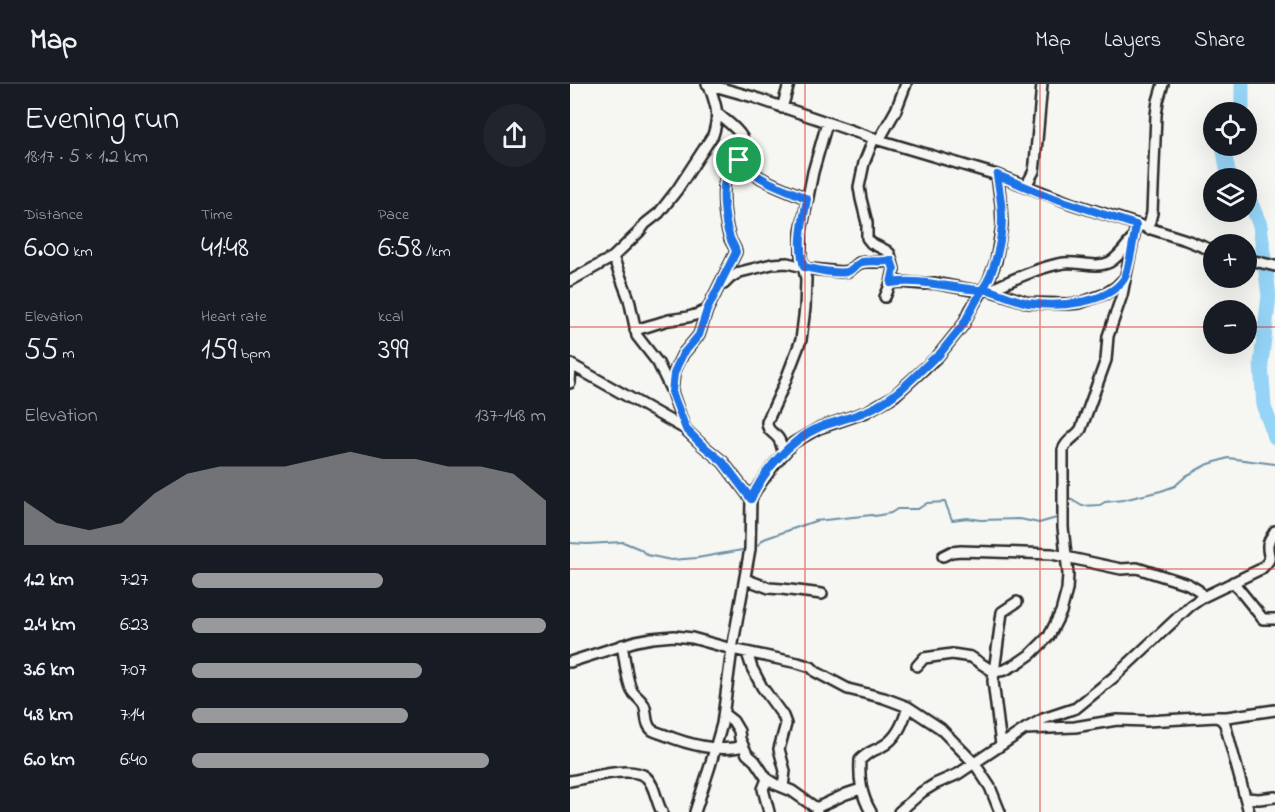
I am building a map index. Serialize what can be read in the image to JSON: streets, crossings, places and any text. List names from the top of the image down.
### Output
{
  "page": {
    "header": "Map",
    "nav": ["Map", "Layers", "Share"],
    "heading": ["Evening run", "18:17 · 5 × 1.2 km"],
    "map_buttons": ["+", "−"],
    "stats": [
      ["Distance", "6.00 km"],
      ["Time", "41:48"],
      ["Pace", "6:58 /km"],
      ["Elevation", "55 m"],
      ["Heart rate", "159 bpm"],
      ["kcal", "399"]
    ],
    "chart": ["Elevation", "137–148 m"],
    "list": [
      {
        "name": "1.2 km",
        "note": "7:27"
      },
      {
        "name": "2.4 km",
        "note": "6:23"
      },
      {
        "name": "3.6 km",
        "note": "7:07"
      },
      {
        "name": "4.8 km",
        "note": "7:14"
      },
      {
        "name": "6.0 km",
        "note": "6:40"
      }
    ]
  }
}
